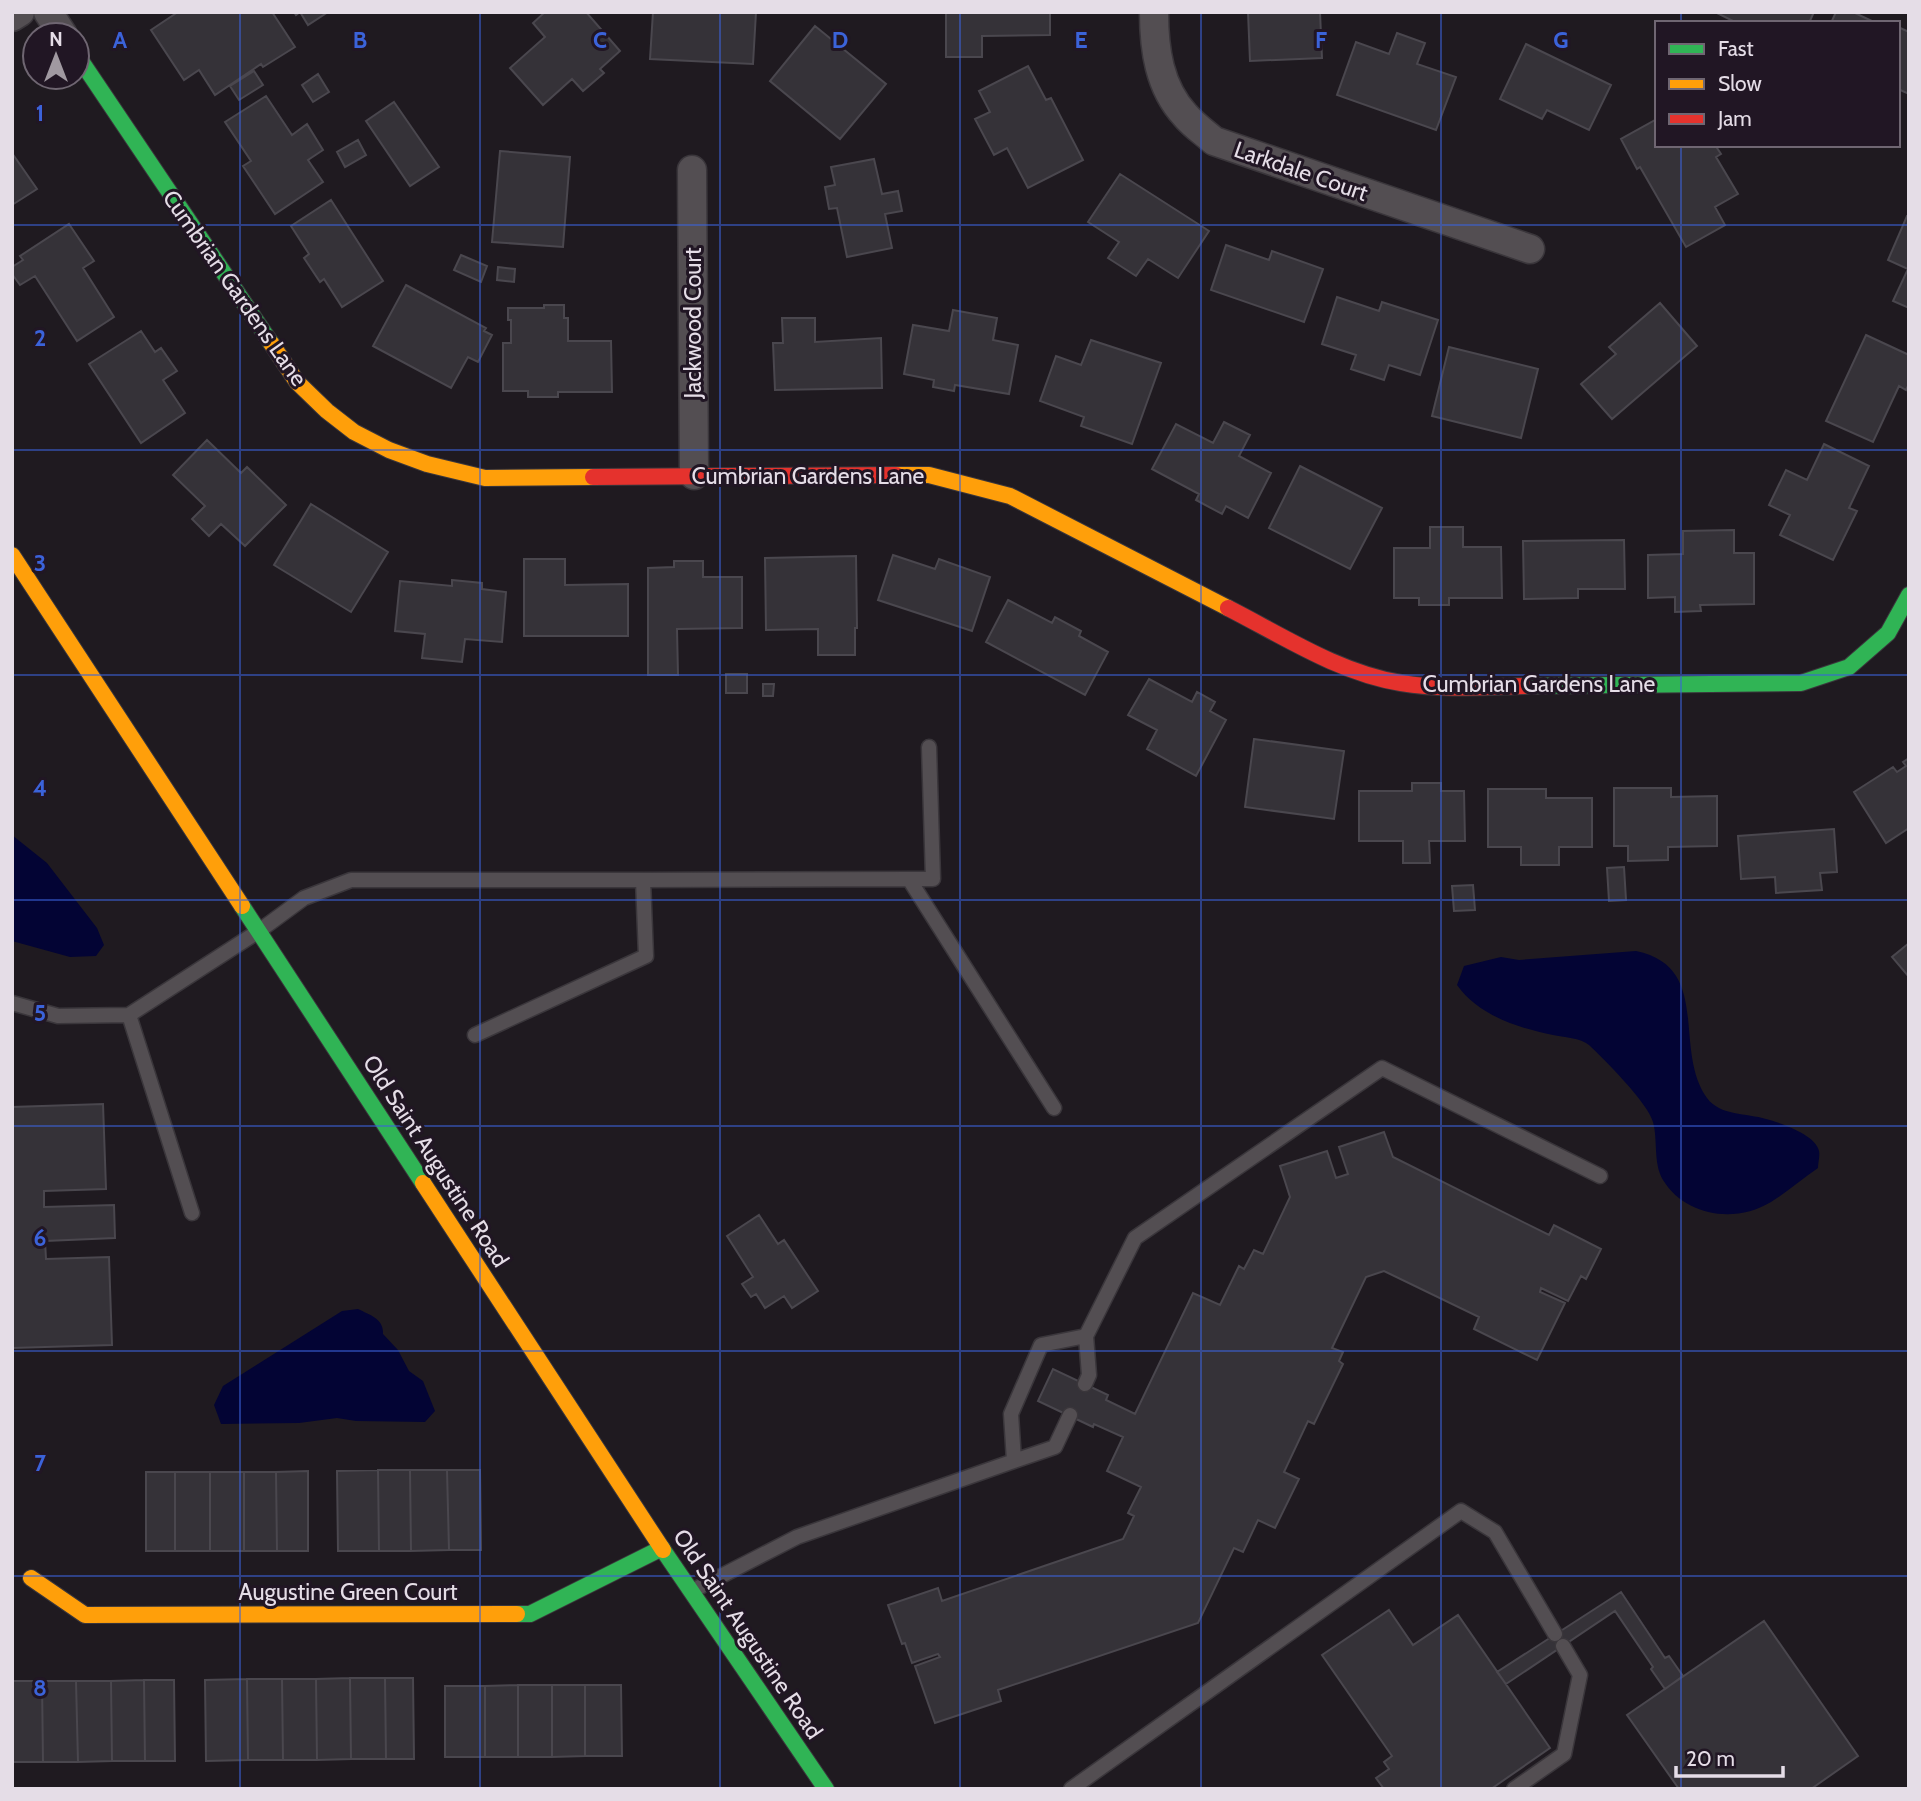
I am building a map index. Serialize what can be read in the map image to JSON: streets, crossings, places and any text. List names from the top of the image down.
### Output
{
  "streets": {
    "street": [
      "Larkdale Court",
      "Cumbrian Gardens Lane",
      "Jackwood Court",
      "Old Saint Augustine Road",
      "Augustine Green Court"
    ]
  },
  "crossings": [
    ["Cumbrian Gardens Lane", "Jackwood Court"],
    ["Old Saint Augustine Road", "Augustine Green Court"]
  ],
  "legend": ["Fast", "Slow", "Jam"],
  "scale_bar": "20 m",
  "north": "top",
  "grid": {
    "columns": [
      "A",
      "B",
      "C",
      "D",
      "E",
      "F",
      "G"
    ],
    "rows": [
      "1",
      "2",
      "3",
      "4",
      "5",
      "6",
      "7",
      "8"
    ]
  }
}
